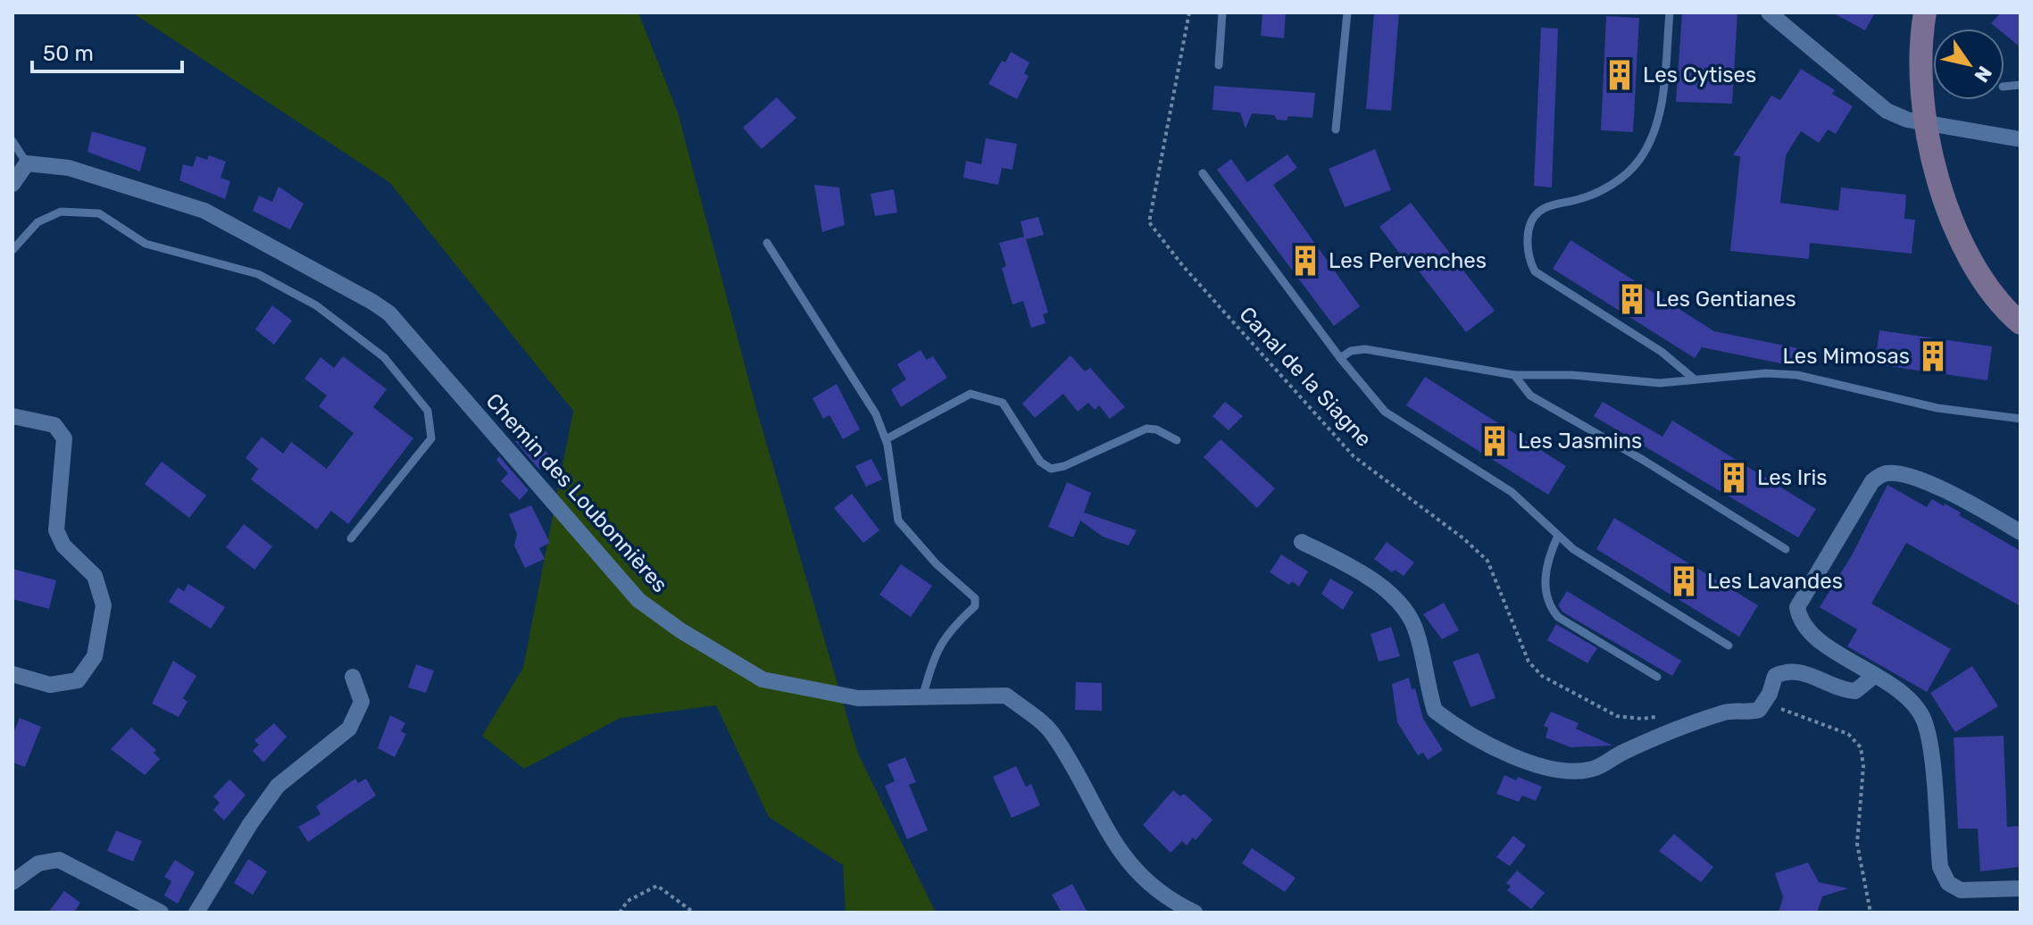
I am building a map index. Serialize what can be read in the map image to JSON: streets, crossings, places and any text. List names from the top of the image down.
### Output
{
  "streets": {
    "street": ["Chemin des Loubonnières"],
    "path": ["Canal de la Siagne"]
  },
  "places": {
    "building": [
      "Les Cytises",
      "Les Pervenches",
      "Les Gentianes",
      "Les Mimosas",
      "Les Jasmins",
      "Les Iris",
      "Les Lavandes"
    ]
  },
  "scale_bar": "50 m",
  "north": "bottom right"
}
